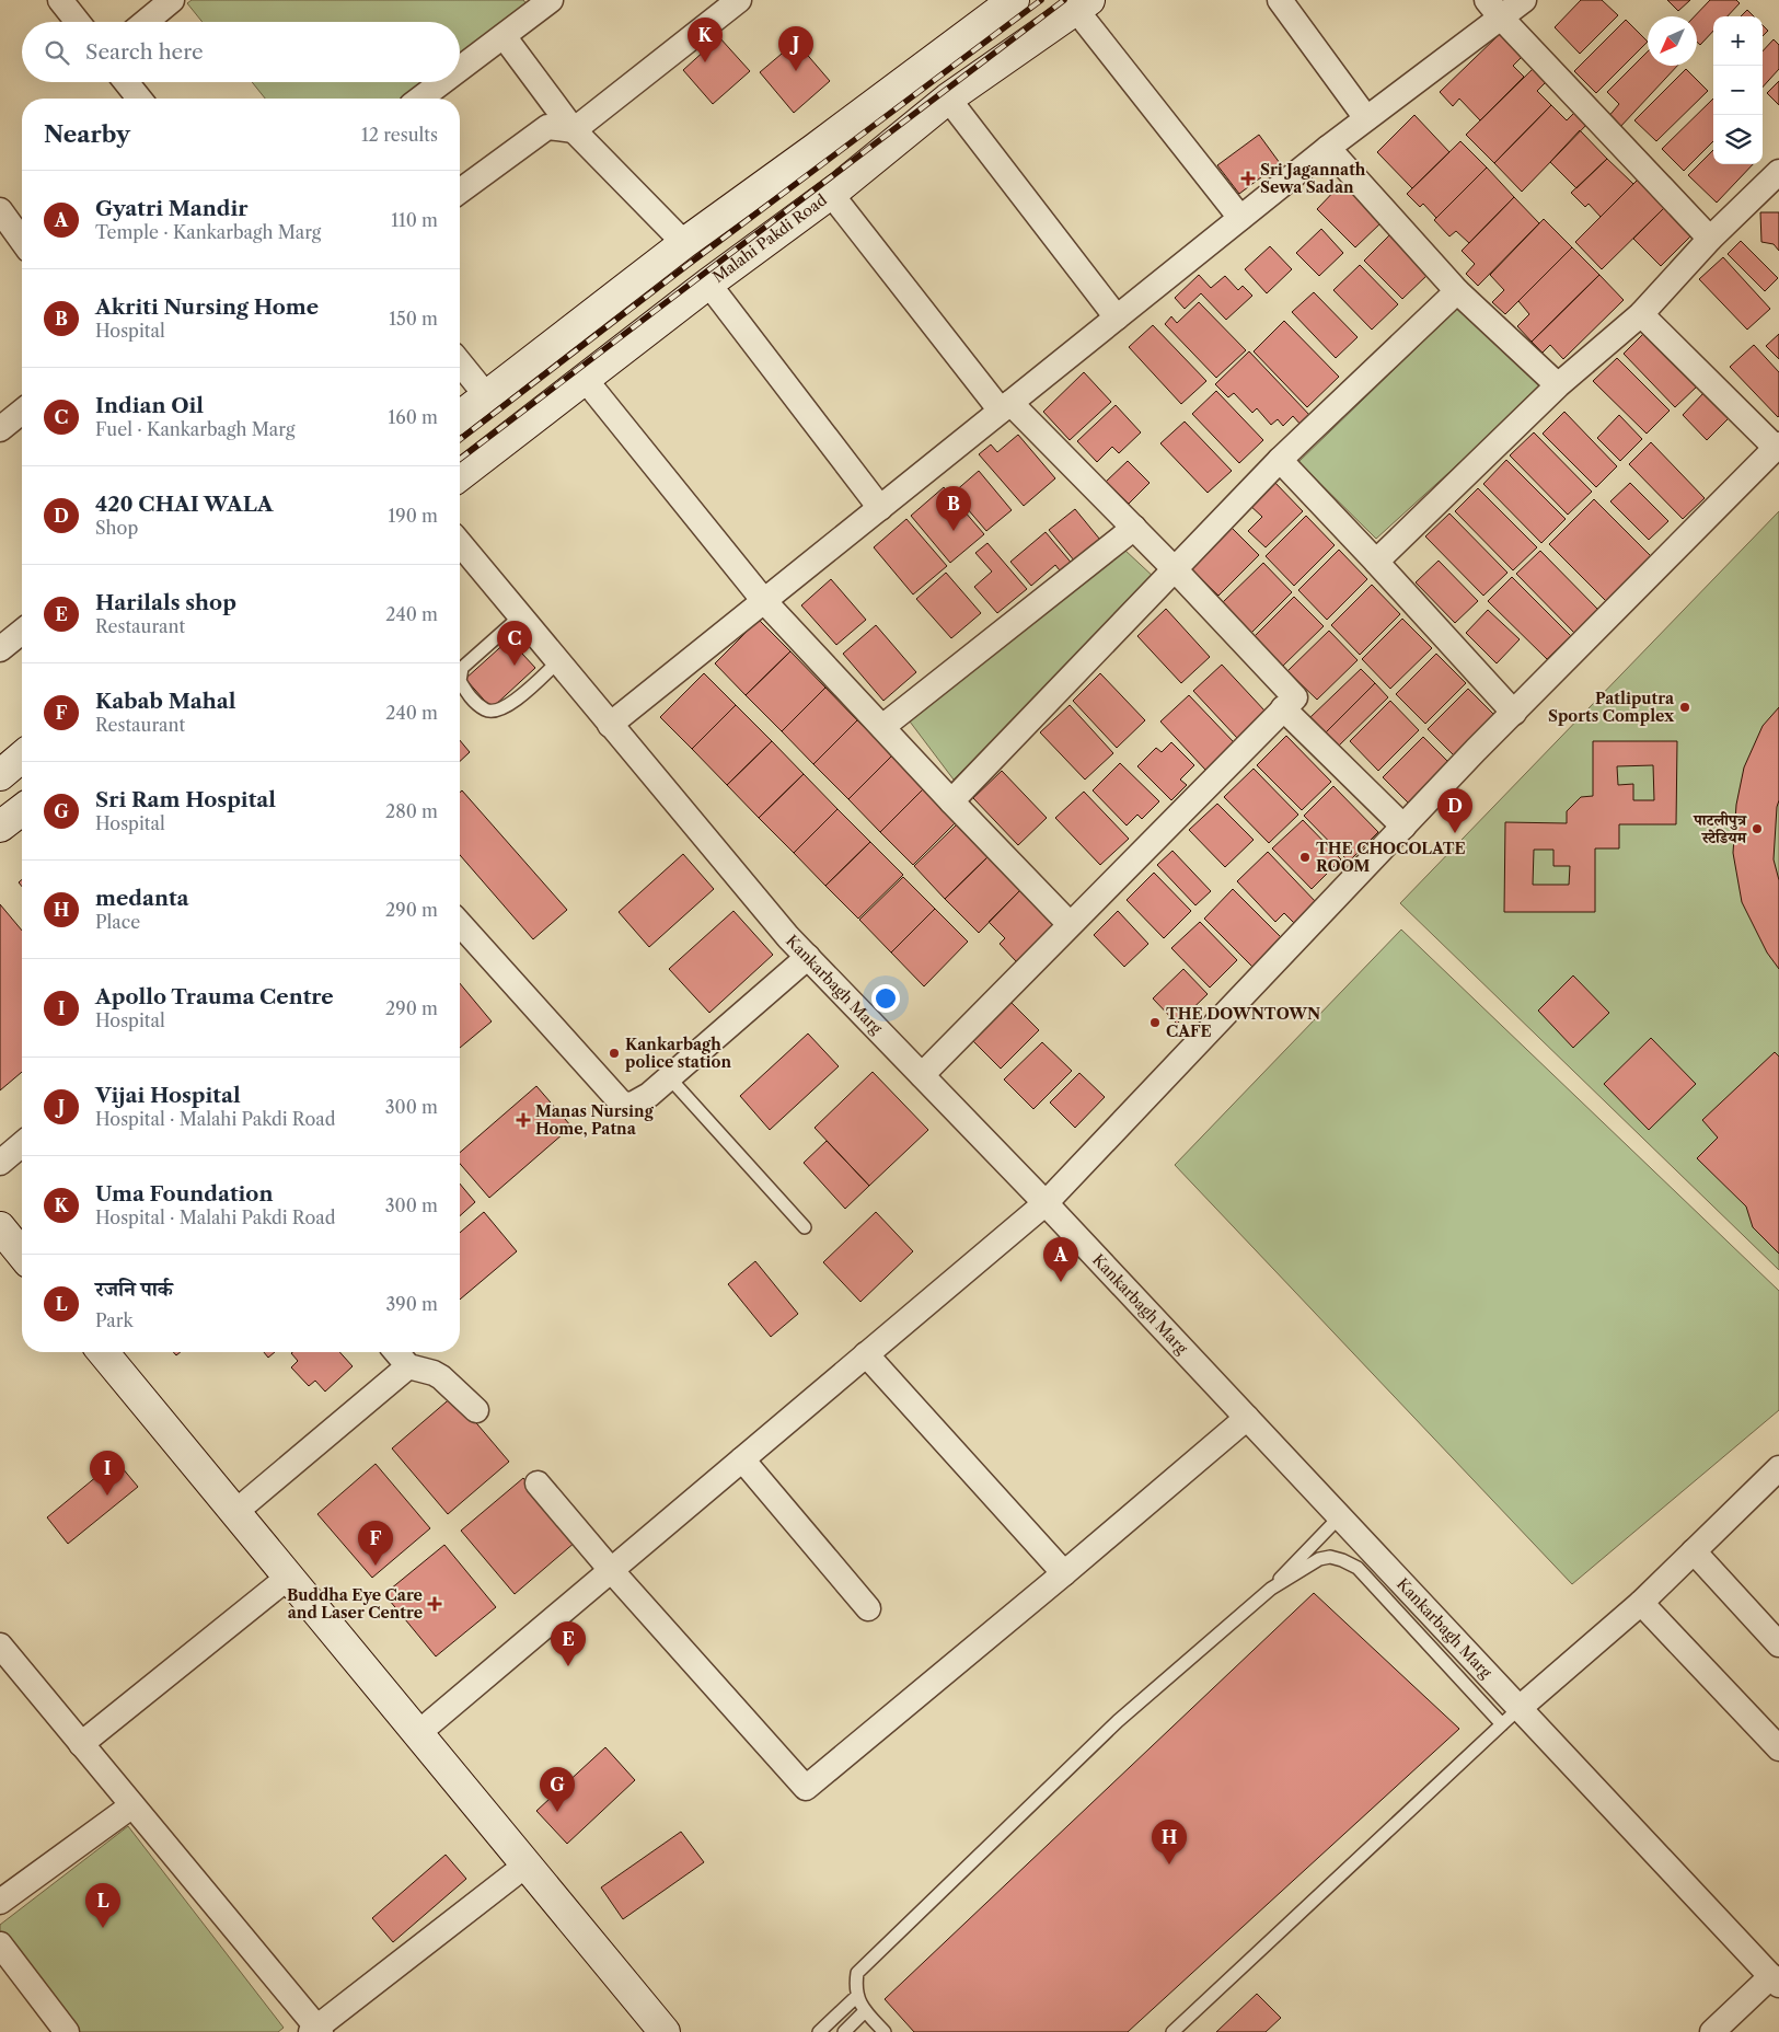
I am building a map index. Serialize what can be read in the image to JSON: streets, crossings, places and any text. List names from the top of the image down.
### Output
{
  "streets": {
    "main road": ["Malahi Pakdi Road"],
    "street": ["Kankarbagh Marg"]
  },
  "places": {
    "health": ["Sri Jagannath Sewa Sadan", "Manas Nursing Home, Patna", "Buddha Eye Care and Laser Centre"],
    "other": [
      "Patliputra Sports Complex",
      "पाटलीपुत्र स्टेडियम",
      "THE CHOCOLATE ROOM",
      "THE DOWNTOWN CAFE",
      "Kankarbagh police station"
    ]
  },
  "north": "bottom left",
  "page": {
    "map_buttons": ["+", "−"],
    "pins": [
      "K",
      "J",
      "B",
      "C",
      "D",
      "A",
      "I",
      "F",
      "E",
      "G",
      "H",
      "L"
    ],
    "search": "Search here",
    "heading": ["Nearby", "12 results"],
    "list": [
      {
        "mark": "A",
        "name": "Gyatri Mandir",
        "note": "Temple · Kankarbagh Marg",
        "value": "110 m"
      },
      {
        "mark": "B",
        "name": "Akriti Nursing Home",
        "note": "Hospital",
        "value": "150 m"
      },
      {
        "mark": "C",
        "name": "Indian Oil",
        "note": "Fuel · Kankarbagh Marg",
        "value": "160 m"
      },
      {
        "mark": "D",
        "name": "420 CHAI WALA",
        "note": "Shop",
        "value": "190 m"
      },
      {
        "mark": "E",
        "name": "Harilals shop",
        "note": "Restaurant",
        "value": "240 m"
      },
      {
        "mark": "F",
        "name": "Kabab Mahal",
        "note": "Restaurant",
        "value": "240 m"
      },
      {
        "mark": "G",
        "name": "Sri Ram Hospital",
        "note": "Hospital",
        "value": "280 m"
      },
      {
        "mark": "H",
        "name": "medanta",
        "note": "Place",
        "value": "290 m"
      },
      {
        "mark": "I",
        "name": "Apollo Trauma Centre",
        "note": "Hospital",
        "value": "290 m"
      },
      {
        "mark": "J",
        "name": "Vijai Hospital",
        "note": "Hospital · Malahi Pakdi Road",
        "value": "300 m"
      },
      {
        "mark": "K",
        "name": "Uma Foundation",
        "note": "Hospital · Malahi Pakdi Road",
        "value": "300 m"
      },
      {
        "mark": "L",
        "name": "रजनि पार्क",
        "note": "Park",
        "value": "390 m"
      }
    ]
  }
}
